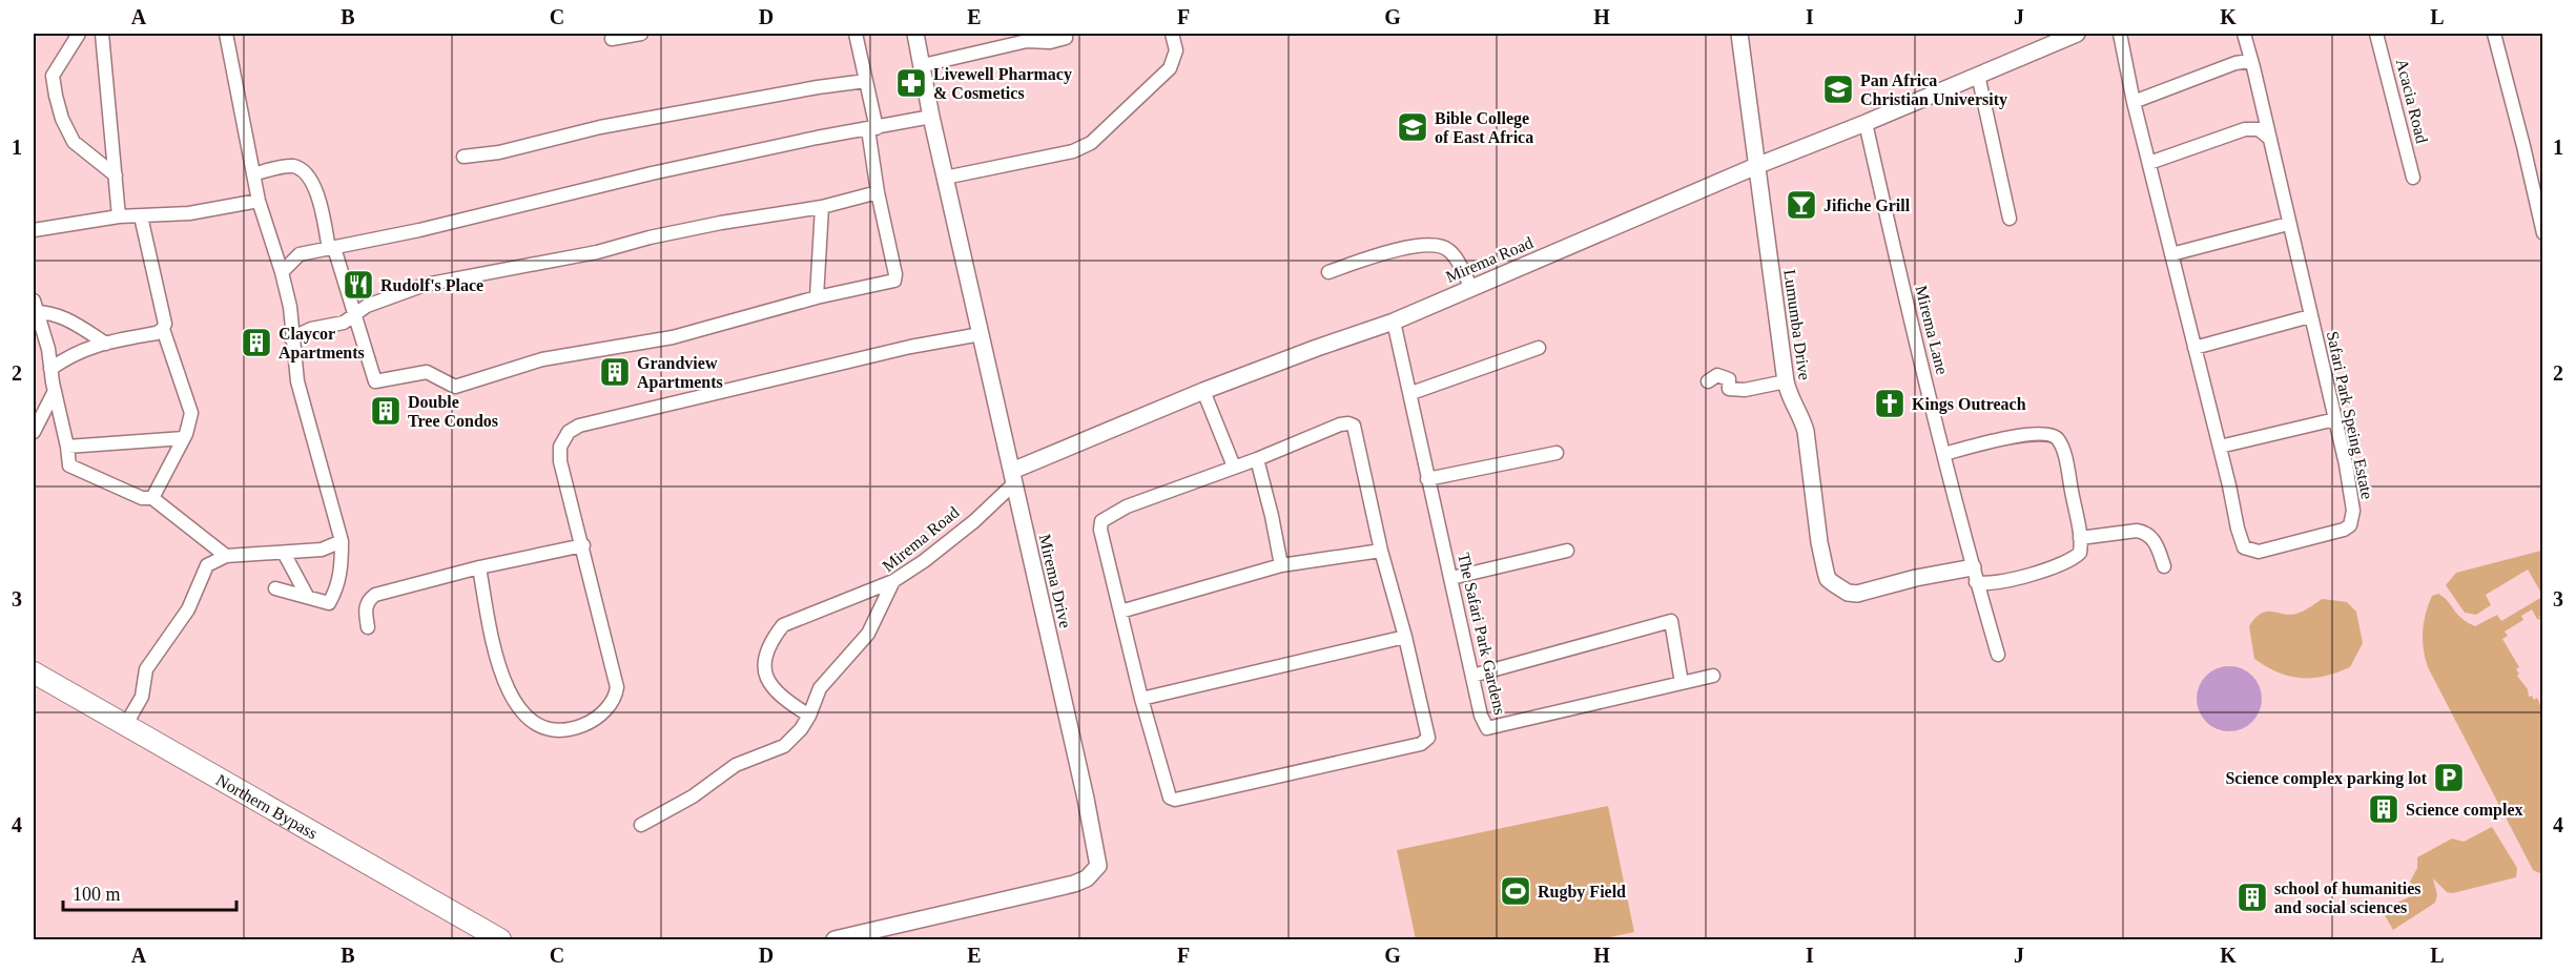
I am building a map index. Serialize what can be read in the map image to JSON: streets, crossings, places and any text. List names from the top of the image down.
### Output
{
  "streets": {
    "main road": ["Northern Bypass"],
    "street": [
      "Acacia Road",
      "Mirema Road",
      "Lumumba Drive",
      "Mirema Lane",
      "Safari Park Speing Estate",
      "Mirema Drive",
      "The Safari Park Gardens"
    ]
  },
  "crossings": [
    ["Mirema Road", "Lumumba Drive"],
    ["Mirema Road", "Mirema Lane"],
    ["Mirema Road", "Mirema Drive"],
    ["Mirema Road", "The Safari Park Gardens"],
    ["Lumumba Drive", "Mirema Lane"]
  ],
  "places": {
    "pharmacy": ["Livewell Pharmacy & Cosmetics"],
    "school or university": ["Pan Africa Christian University", "Bible College of East Africa"],
    "bar": ["Jifiche Grill"],
    "restaurant": ["Rudolf's Place"],
    "building": [
      "Claycor Apartments",
      "Grandview Apartments",
      "Double Tree Condos",
      "Science complex",
      "school of humanities and social sciences"
    ],
    "church": ["Kings Outreach"],
    "parking": ["Science complex parking lot"],
    "sports": ["Rugby Field"]
  },
  "scale_bar": "100 m",
  "grid": {
    "columns": [
      "A",
      "B",
      "C",
      "D",
      "E",
      "F",
      "G",
      "H",
      "I",
      "J",
      "K",
      "L"
    ],
    "rows": [
      "1",
      "2",
      "3",
      "4"
    ]
  }
}
